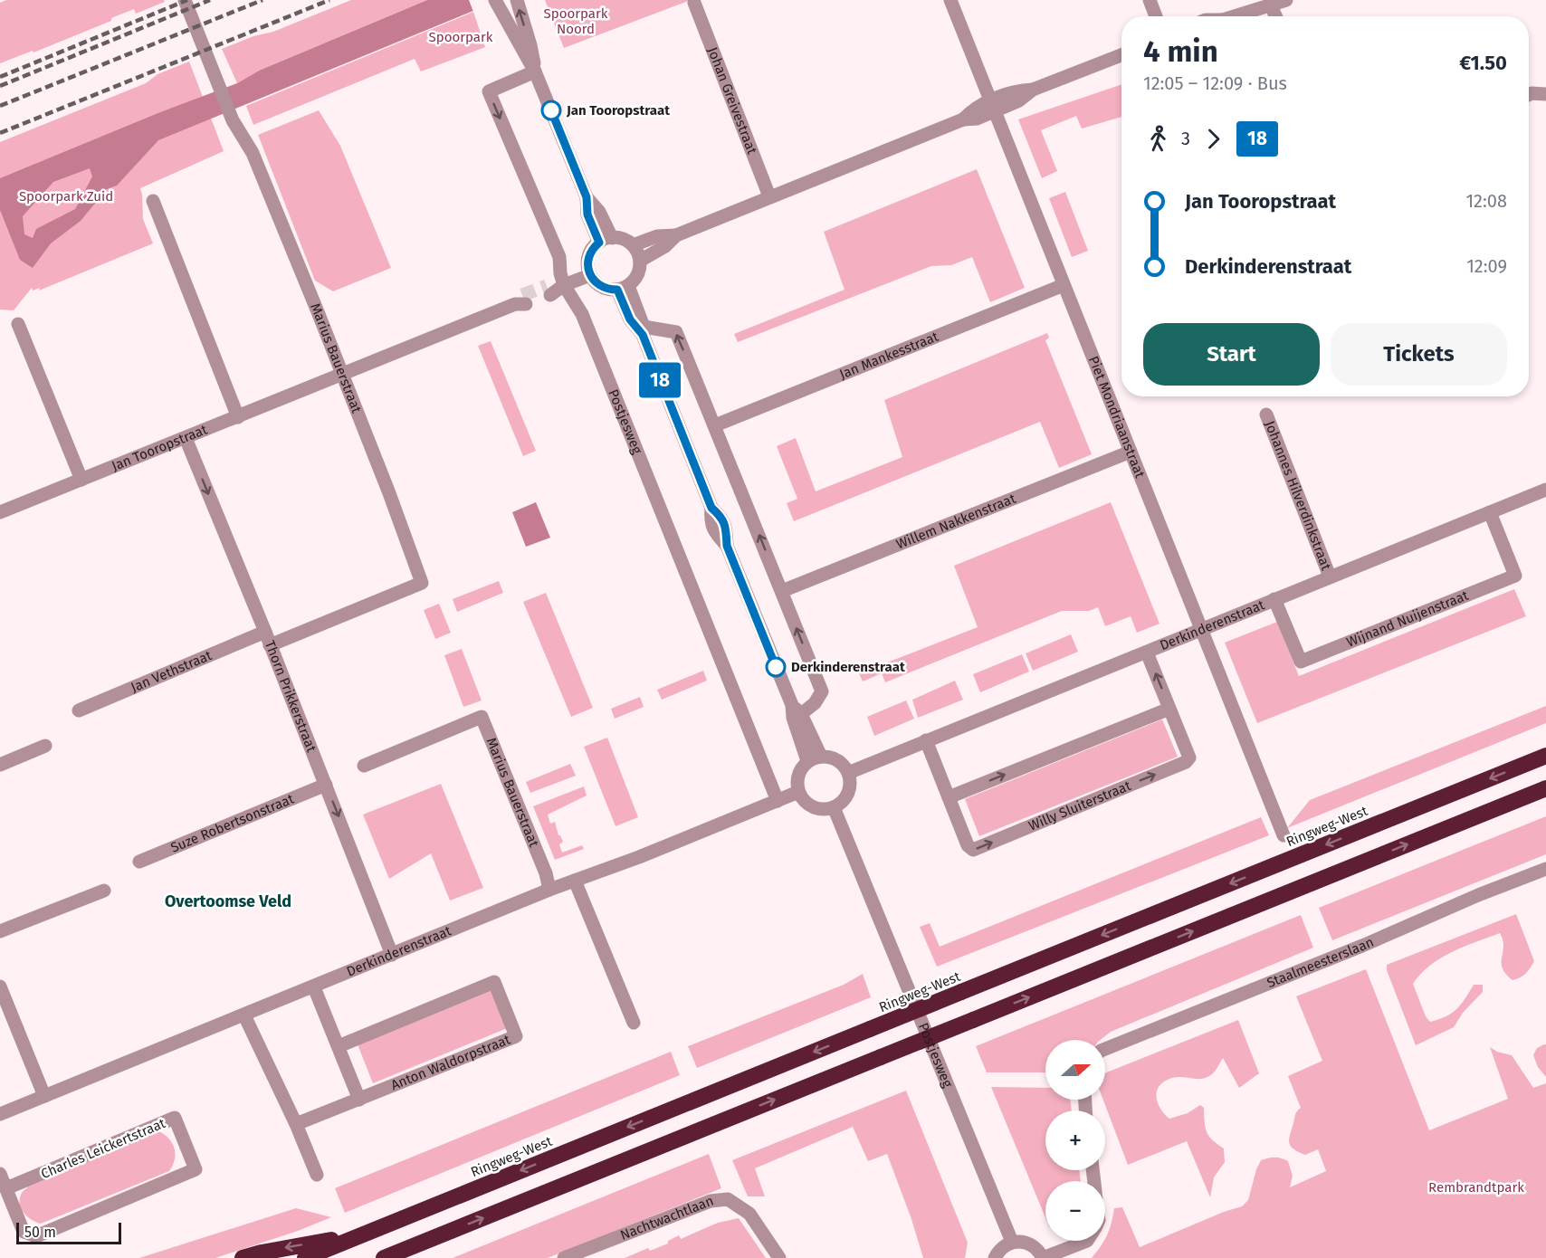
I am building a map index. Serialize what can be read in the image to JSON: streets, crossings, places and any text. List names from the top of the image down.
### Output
{
  "streets": {
    "highway": ["Ringweg-West"],
    "street": [
      "Johan Greivestraat",
      "Jan Mankesstraat",
      "Marius Bauerstraat",
      "Piet Mondriaanstraat",
      "Postjesweg",
      "Jan Tooropstraat",
      "Johannes Hilverdinkstraat",
      "Willem Nakkenstraat",
      "Wijnand Nuijenstraat",
      "Derkinderenstraat",
      "Jan Vethstraat",
      "Thorn Prikkerstraat",
      "Willy Sluiterstraat",
      "Suze Robertsonstraat",
      "Staalmeesterslaan",
      "Anton Waldorpstraat",
      "Charles Leickertstraat",
      "Nachtwachtlaan"
    ]
  },
  "crossings": [
    ["Jan Mankesstraat", "Piet Mondriaanstraat"],
    ["Marius Bauerstraat", "Jan Tooropstraat"],
    ["Marius Bauerstraat", "Derkinderenstraat"],
    ["Marius Bauerstraat", "Jan Vethstraat"],
    ["Piet Mondriaanstraat", "Willem Nakkenstraat"],
    ["Piet Mondriaanstraat", "Derkinderenstraat"],
    ["Postjesweg", "Derkinderenstraat"],
    ["Jan Tooropstraat", "Thorn Prikkerstraat"],
    ["Johannes Hilverdinkstraat", "Derkinderenstraat"],
    ["Wijnand Nuijenstraat", "Derkinderenstraat"],
    ["Derkinderenstraat", "Thorn Prikkerstraat"],
    ["Derkinderenstraat", "Willy Sluiterstraat"],
    ["Jan Vethstraat", "Thorn Prikkerstraat"],
    ["Thorn Prikkerstraat", "Suze Robertsonstraat"]
  ],
  "one_way": ["Thorn Prikkerstraat"],
  "districts": ["Overtoomse Veld"],
  "parks": [
    "Spoorpark Noord",
    "Spoorpark",
    "Spoorpark Zuid",
    "Rembrandtpark"
  ],
  "places": ["Jan Tooropstraat", "Derkinderenstraat"],
  "lines": ["bus line 18"],
  "scale_bar": "50 m",
  "north": "right",
  "page": {
    "on_map": "18",
    "heading": ["4 min", "12:05 – 12:09 · Bus", "€1.50"],
    "legs": ["3", "18"],
    "list": [
      {
        "name": "Jan Tooropstraat",
        "value": "12:08"
      },
      {
        "name": "Derkinderenstraat",
        "value": "12:09"
      }
    ],
    "buttons": ["Start", "Tickets"],
    "map_buttons": ["+", "−"],
    "scale": "50 m"
  }
}
